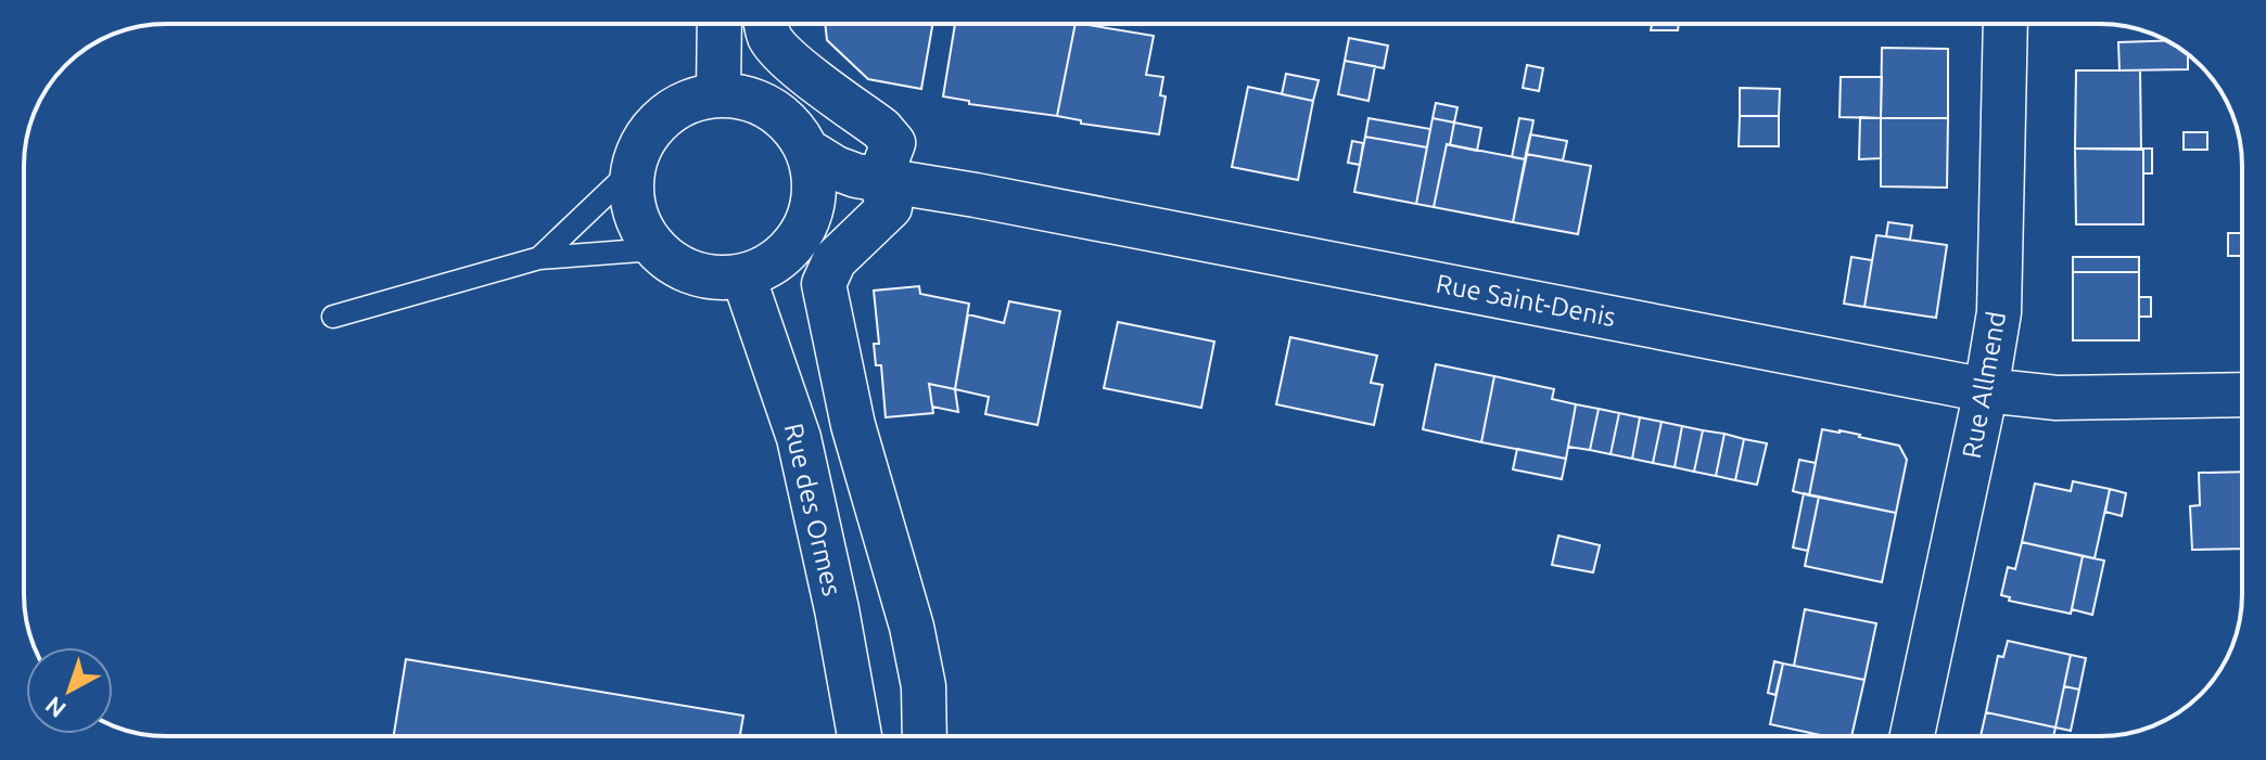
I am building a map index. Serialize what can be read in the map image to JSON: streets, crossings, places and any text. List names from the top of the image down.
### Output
{
  "streets": {
    "street": ["Rue Saint-Denis", "Rue Allmend", "Rue des Ormes"]
  },
  "crossings": [
    ["Rue Saint-Denis", "Rue Allmend"],
    ["Rue Saint-Denis", "Rue des Ormes"]
  ],
  "north": "bottom left"
}
